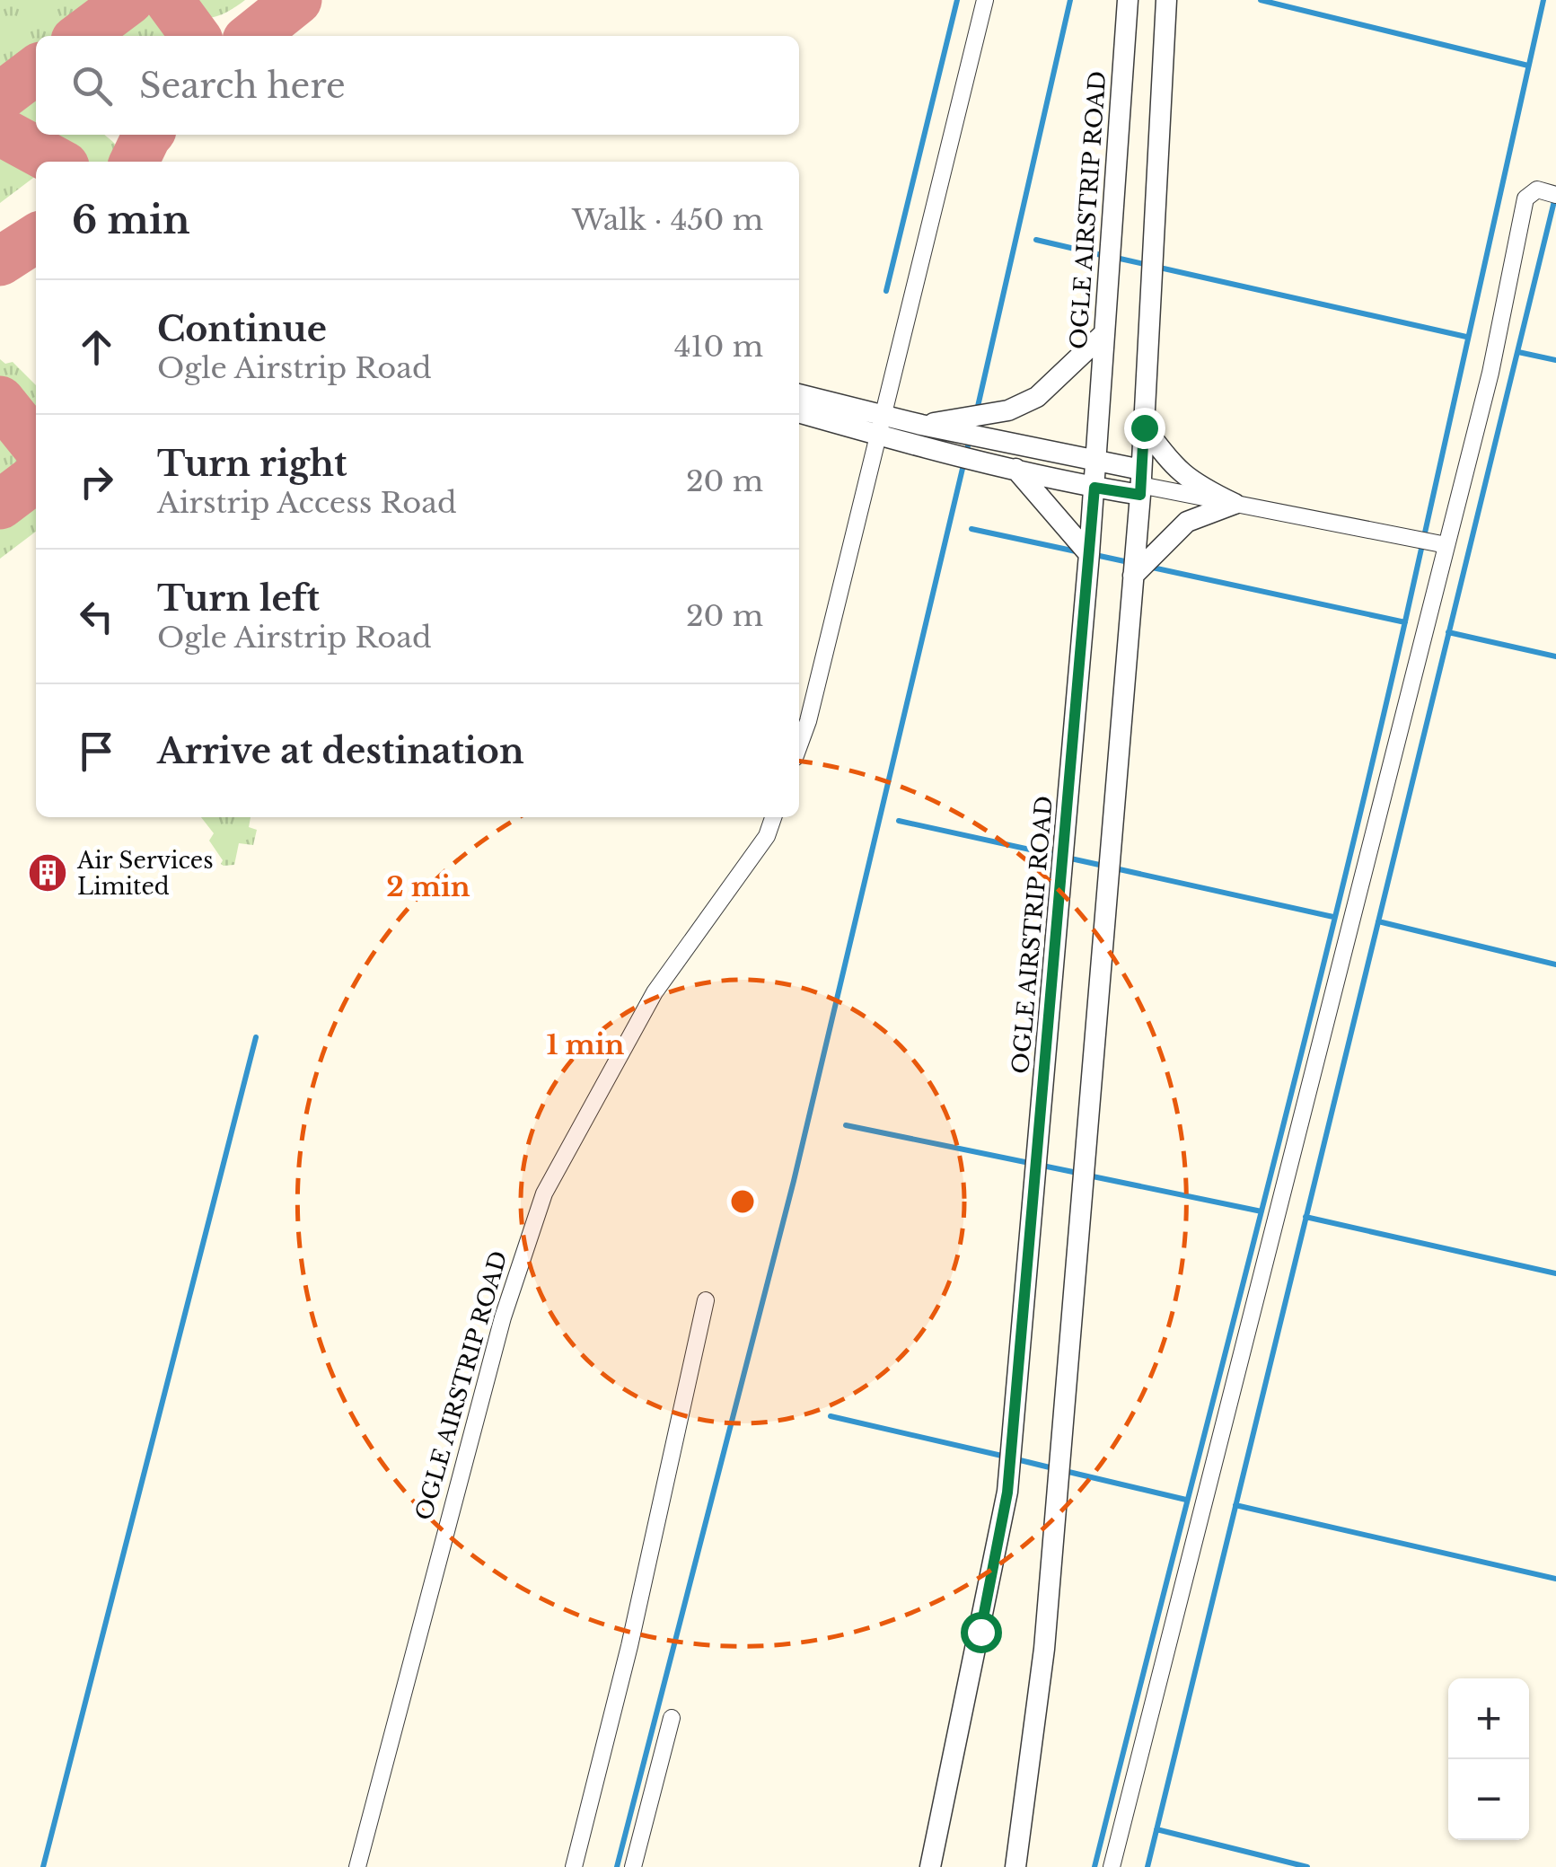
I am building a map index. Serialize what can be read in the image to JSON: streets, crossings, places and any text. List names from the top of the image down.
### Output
{
  "streets": {
    "street": ["OGLE AIRSTRIP ROAD"]
  },
  "places": {
    "building": ["Air Services Limited"]
  },
  "page": {
    "search": "Search here",
    "heading": ["6 min", "Walk · 450 m"],
    "list": [
      ["Continue", "Ogle Airstrip Road", "410 m"],
      ["Turn right", "Airstrip Access Road", "20 m"],
      ["Turn left", "Ogle Airstrip Road", "20 m"],
      "Arrive at destination"
    ],
    "map_buttons": ["+", "−"]
  },
  "rings": ["2 min", "1 min"]
}
